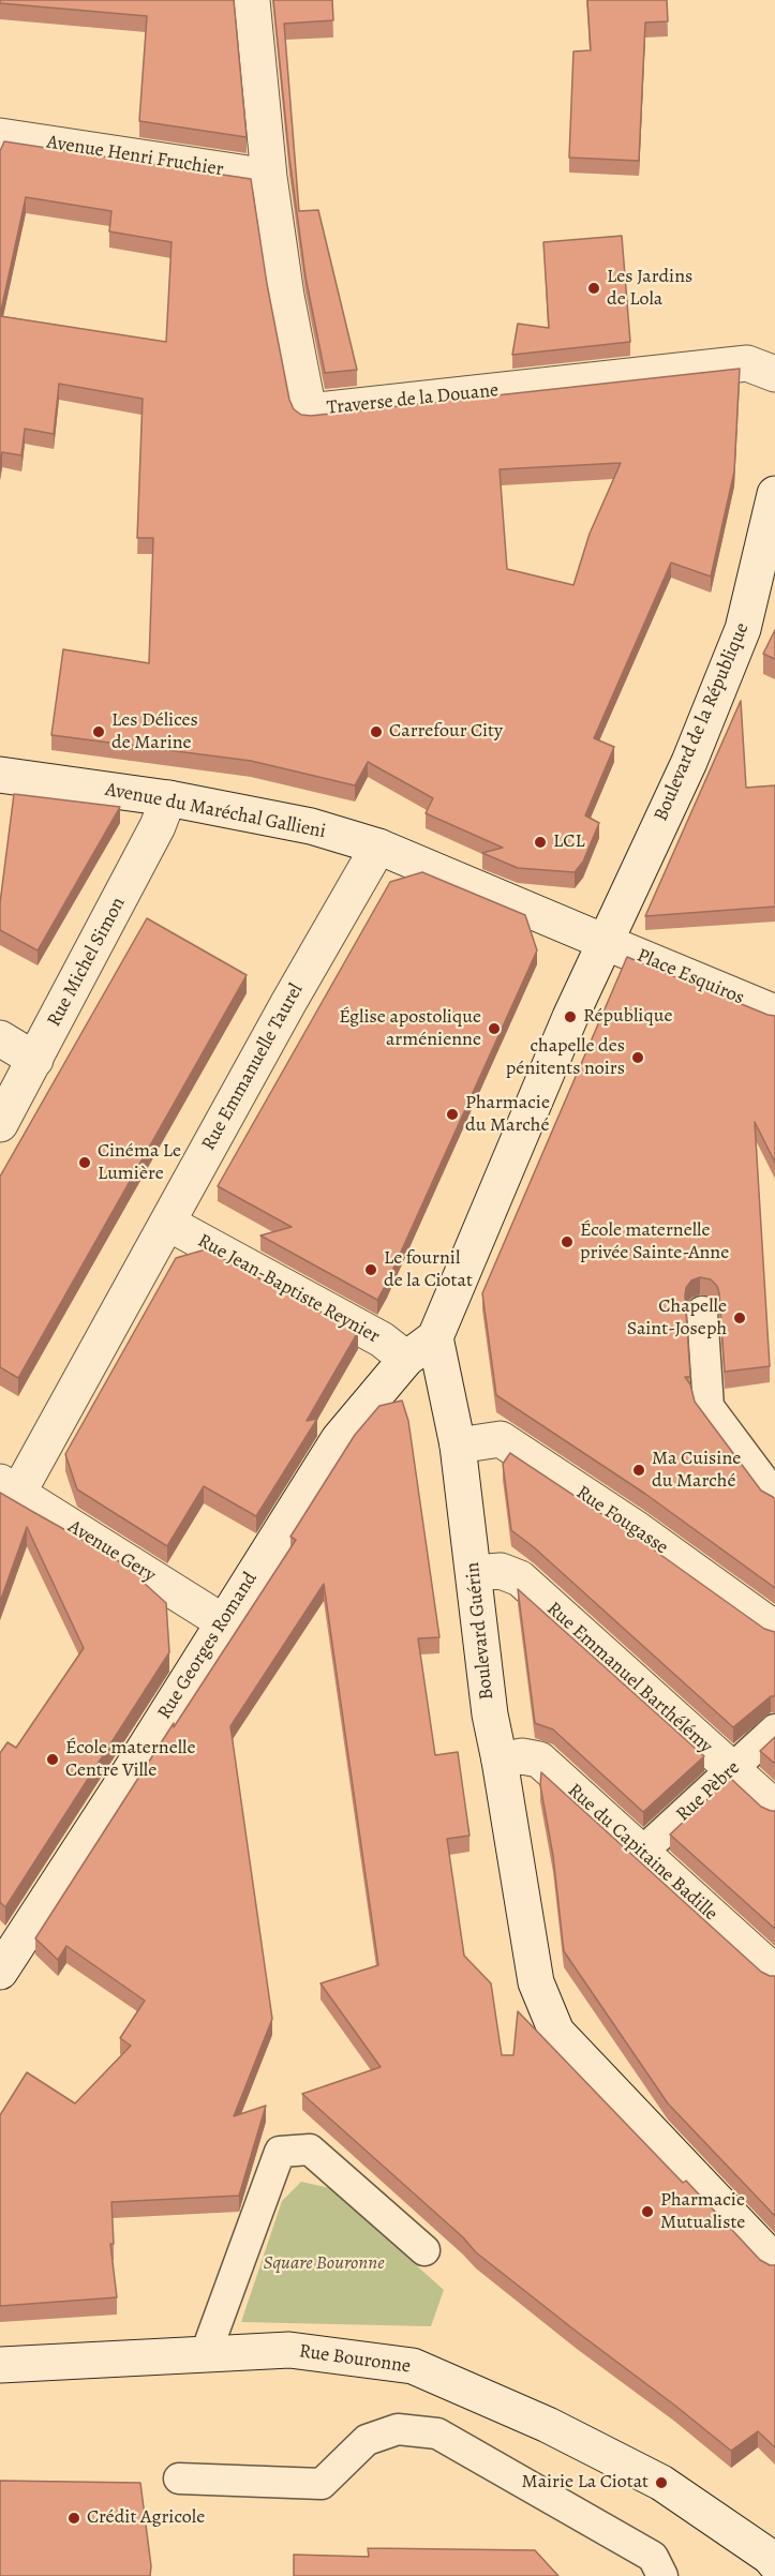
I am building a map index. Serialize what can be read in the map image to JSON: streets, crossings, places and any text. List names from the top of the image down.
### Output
{
  "streets": {
    "street": [
      "Avenue Henri Fruchier",
      "Traverse de la Douane",
      "Boulevard de la République",
      "Avenue du Maréchal Gallieni",
      "Rue Michel Simon",
      "Place Esquiros",
      "Rue Emmanuelle Taurel",
      "Rue Jean-Baptiste Reynier",
      "Rue Fougasse",
      "Avenue Gery",
      "Boulevard Guérin",
      "Rue Georges Romand",
      "Rue Emmanuel Barthélémy",
      "Rue du Capitaine Badille",
      "Rue Bouronne"
    ],
    "lane": ["Rue Pèbre"]
  },
  "crossings": [
    ["Avenue Henri Fruchier", "Traverse de la Douane"],
    ["Boulevard de la République", "Avenue du Maréchal Gallieni"],
    ["Boulevard de la République", "Place Esquiros"],
    ["Avenue du Maréchal Gallieni", "Rue Michel Simon"],
    ["Avenue du Maréchal Gallieni", "Place Esquiros"],
    ["Avenue du Maréchal Gallieni", "Rue Emmanuelle Taurel"],
    ["Rue Emmanuelle Taurel", "Rue Jean-Baptiste Reynier"],
    ["Rue Emmanuelle Taurel", "Avenue Gery"],
    ["Rue Jean-Baptiste Reynier", "Rue Georges Romand"],
    ["Rue Fougasse", "Boulevard Guérin"],
    ["Avenue Gery", "Rue Georges Romand"],
    ["Boulevard Guérin", "Rue Georges Romand"],
    ["Boulevard Guérin", "Rue Emmanuel Barthélémy"],
    ["Boulevard Guérin", "Rue du Capitaine Badille"],
    ["Rue Emmanuel Barthélémy", "Rue Pèbre"],
    ["Rue Pèbre", "Rue du Capitaine Badille"]
  ],
  "parks": ["Square Bouronne"],
  "places": [
    "Les Jardins de Lola",
    "Les Délices de Marine",
    "Carrefour City",
    "LCL",
    "République",
    "Église apostolique arménienne",
    "chapelle des pénitents noirs",
    "Pharmacie du Marché",
    "Cinéma Le Lumière",
    "École maternelle privée Sainte-Anne",
    "Le fournil de la Ciotat",
    "Chapelle Saint-Joseph",
    "Ma Cuisine du Marché",
    "École maternelle Centre Ville",
    "Pharmacie Mutualiste",
    "Mairie La Ciotat",
    "Crédit Agricole"
  ]
}
